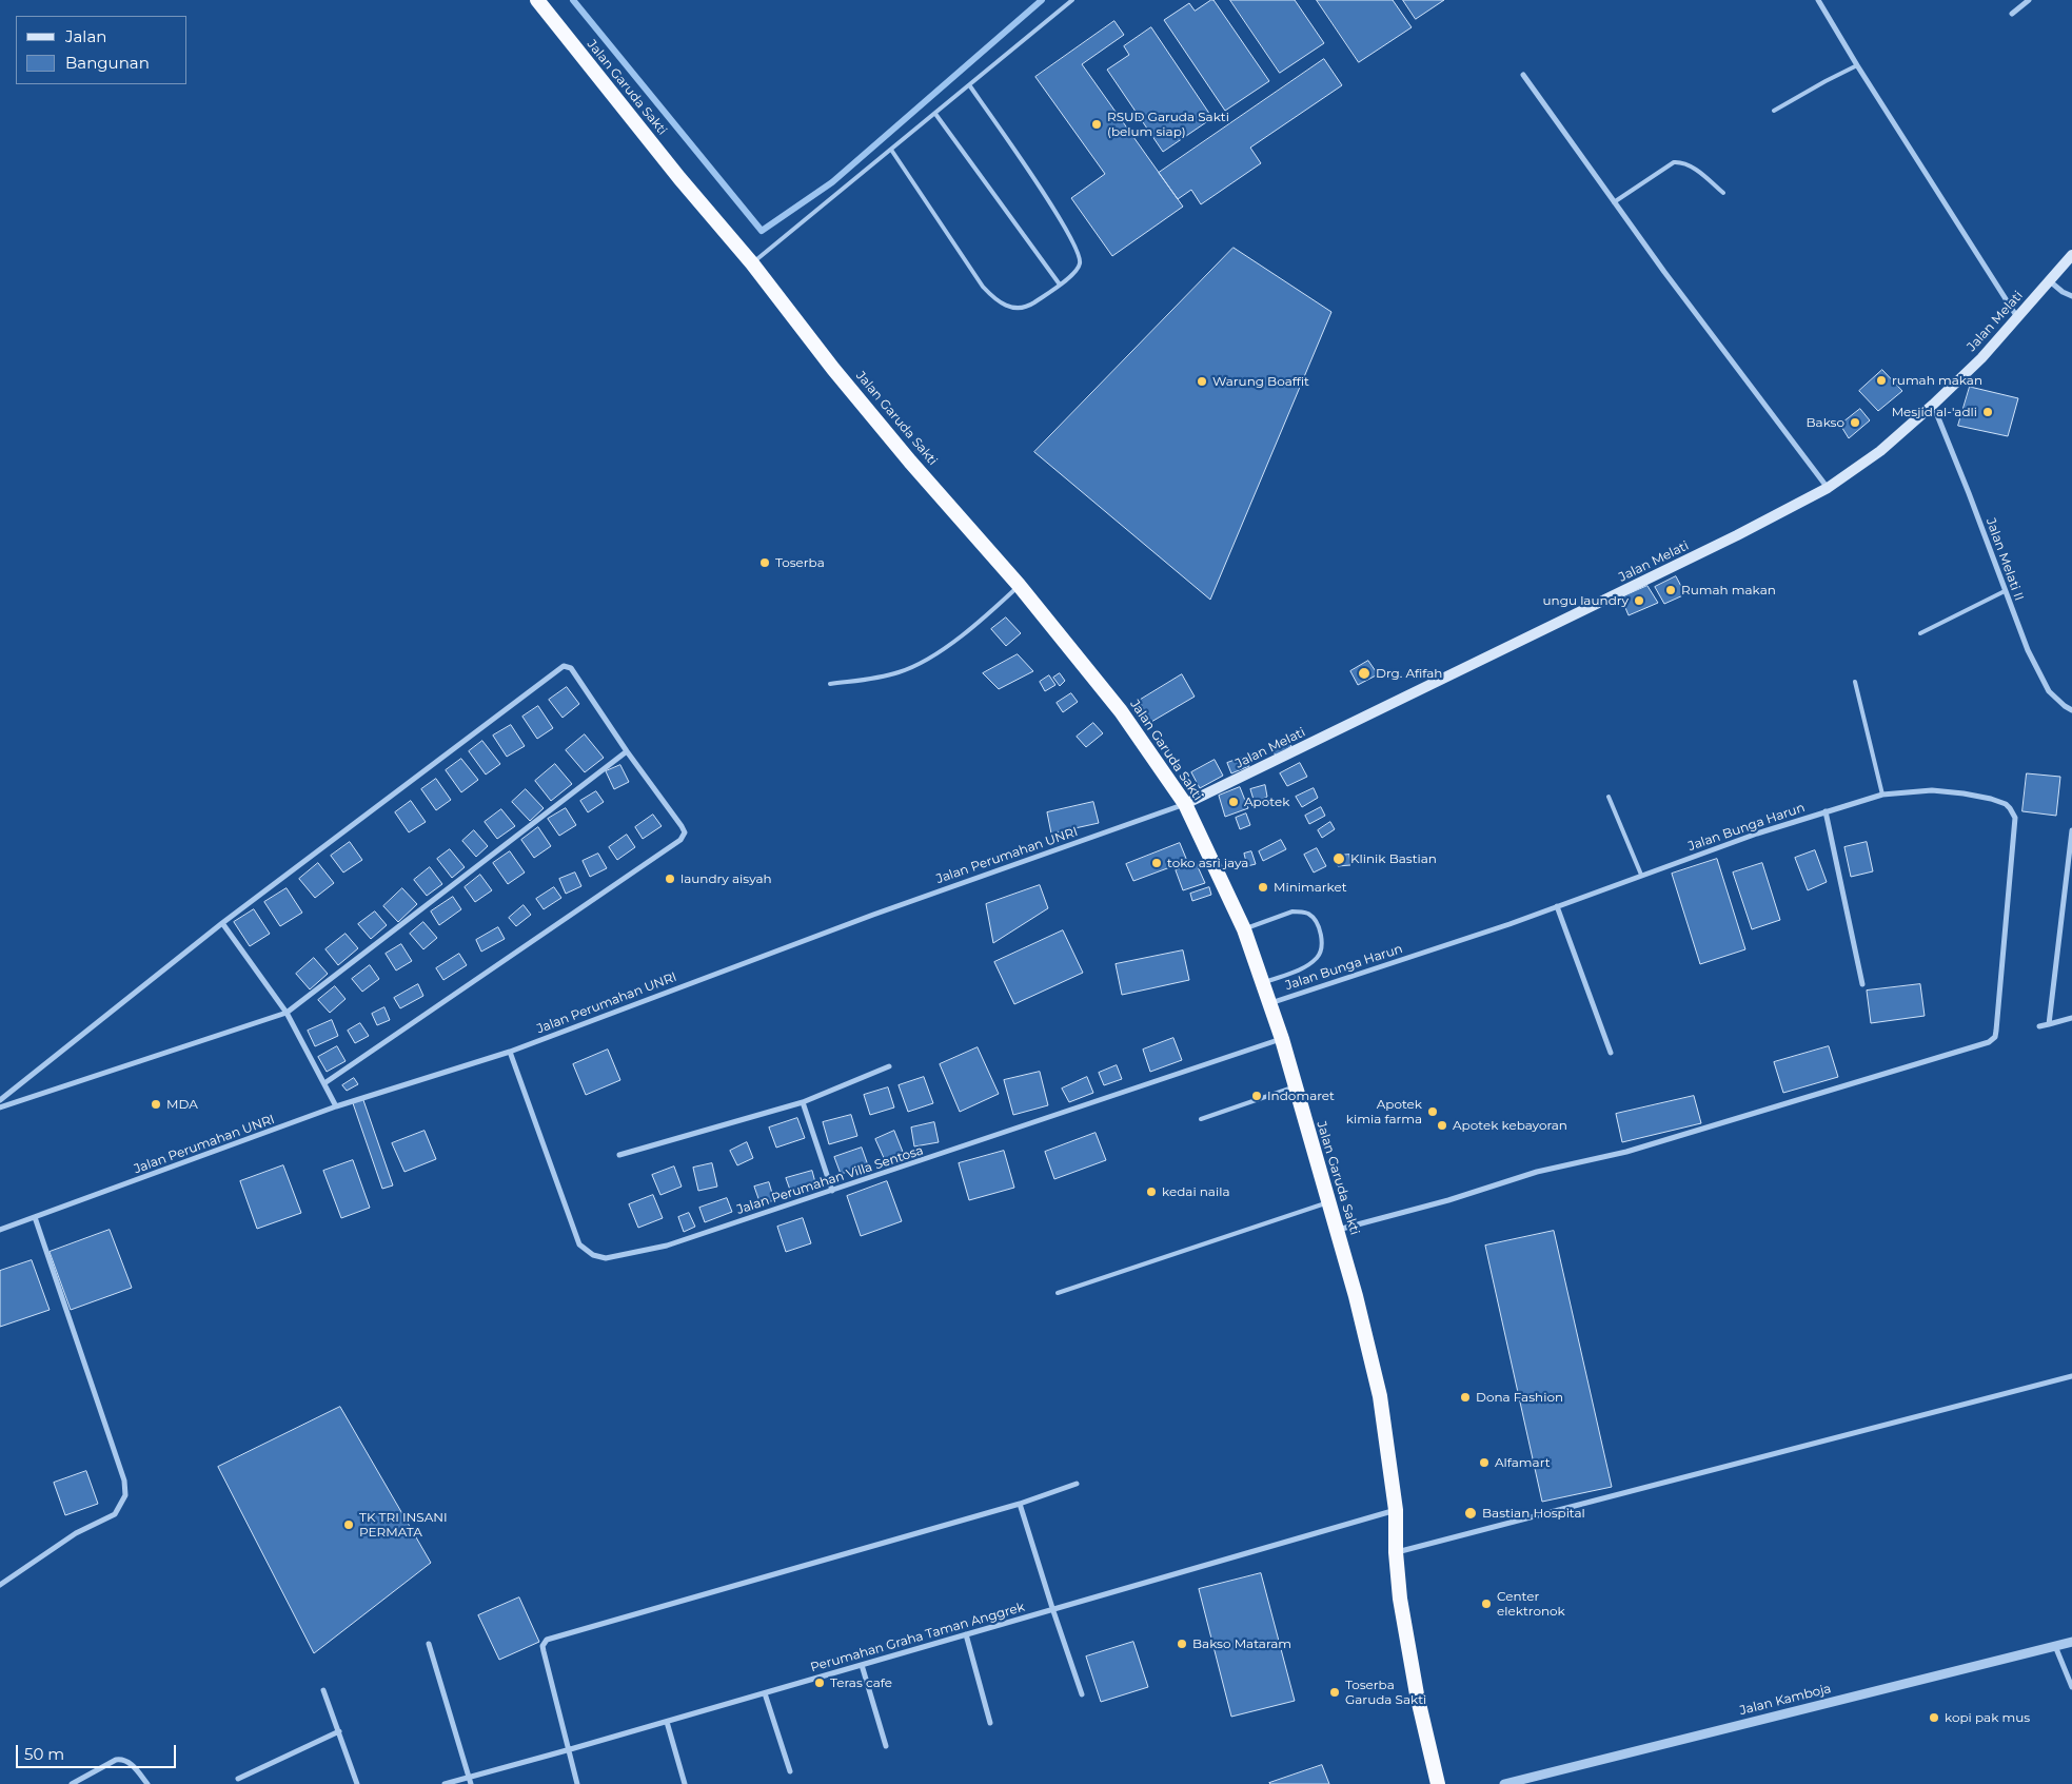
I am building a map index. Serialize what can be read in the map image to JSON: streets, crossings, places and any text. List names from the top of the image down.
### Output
{
  "streets": {
    "highway": ["Jalan Garuda Sakti"],
    "main road": ["Jalan Melati"],
    "street": [
      "Jalan Melati II",
      "Jalan Bunga Harun",
      "Jalan Perumahan UNRI",
      "Jalan Perumahan Villa Sentosa",
      "Perumahan Graha Taman Anggrek",
      "Jalan Kamboja"
    ]
  },
  "crossings": [
    ["Jalan Garuda Sakti", "Jalan Melati"],
    ["Jalan Garuda Sakti", "Jalan Bunga Harun"],
    ["Jalan Garuda Sakti", "Jalan Perumahan UNRI"],
    ["Jalan Garuda Sakti", "Jalan Perumahan Villa Sentosa"],
    ["Jalan Garuda Sakti", "Perumahan Graha Taman Anggrek"],
    ["Jalan Melati", "Jalan Melati II"],
    ["Jalan Melati", "Jalan Perumahan UNRI"],
    ["Jalan Perumahan UNRI", "Jalan Perumahan Villa Sentosa"]
  ],
  "places": [
    "RSUD Garuda Sakti (belum siap)",
    "rumah makan",
    "Warung Boaffit",
    "Mesjid al-'adli",
    "Bakso",
    "Toserba",
    "Rumah makan",
    "ungu laundry",
    "Drg. Afifah",
    "Apotek",
    "Klinik Bastian",
    "toko asri jaya",
    "laundry aisyah",
    "Minimarket",
    "Indomaret",
    "MDA",
    "Apotek kimia farma",
    "Apotek kebayoran",
    "kedai naila",
    "Dona Fashion",
    "Alfamart",
    "Bastian Hospital",
    "TK TRI INSANI PERMATA",
    "Center elektronok",
    "Bakso Mataram",
    "Teras cafe",
    "Toserba Garuda Sakti",
    "kopi pak mus"
  ],
  "legend": ["Jalan", "Bangunan"],
  "scale_bar": "50 m"
}
